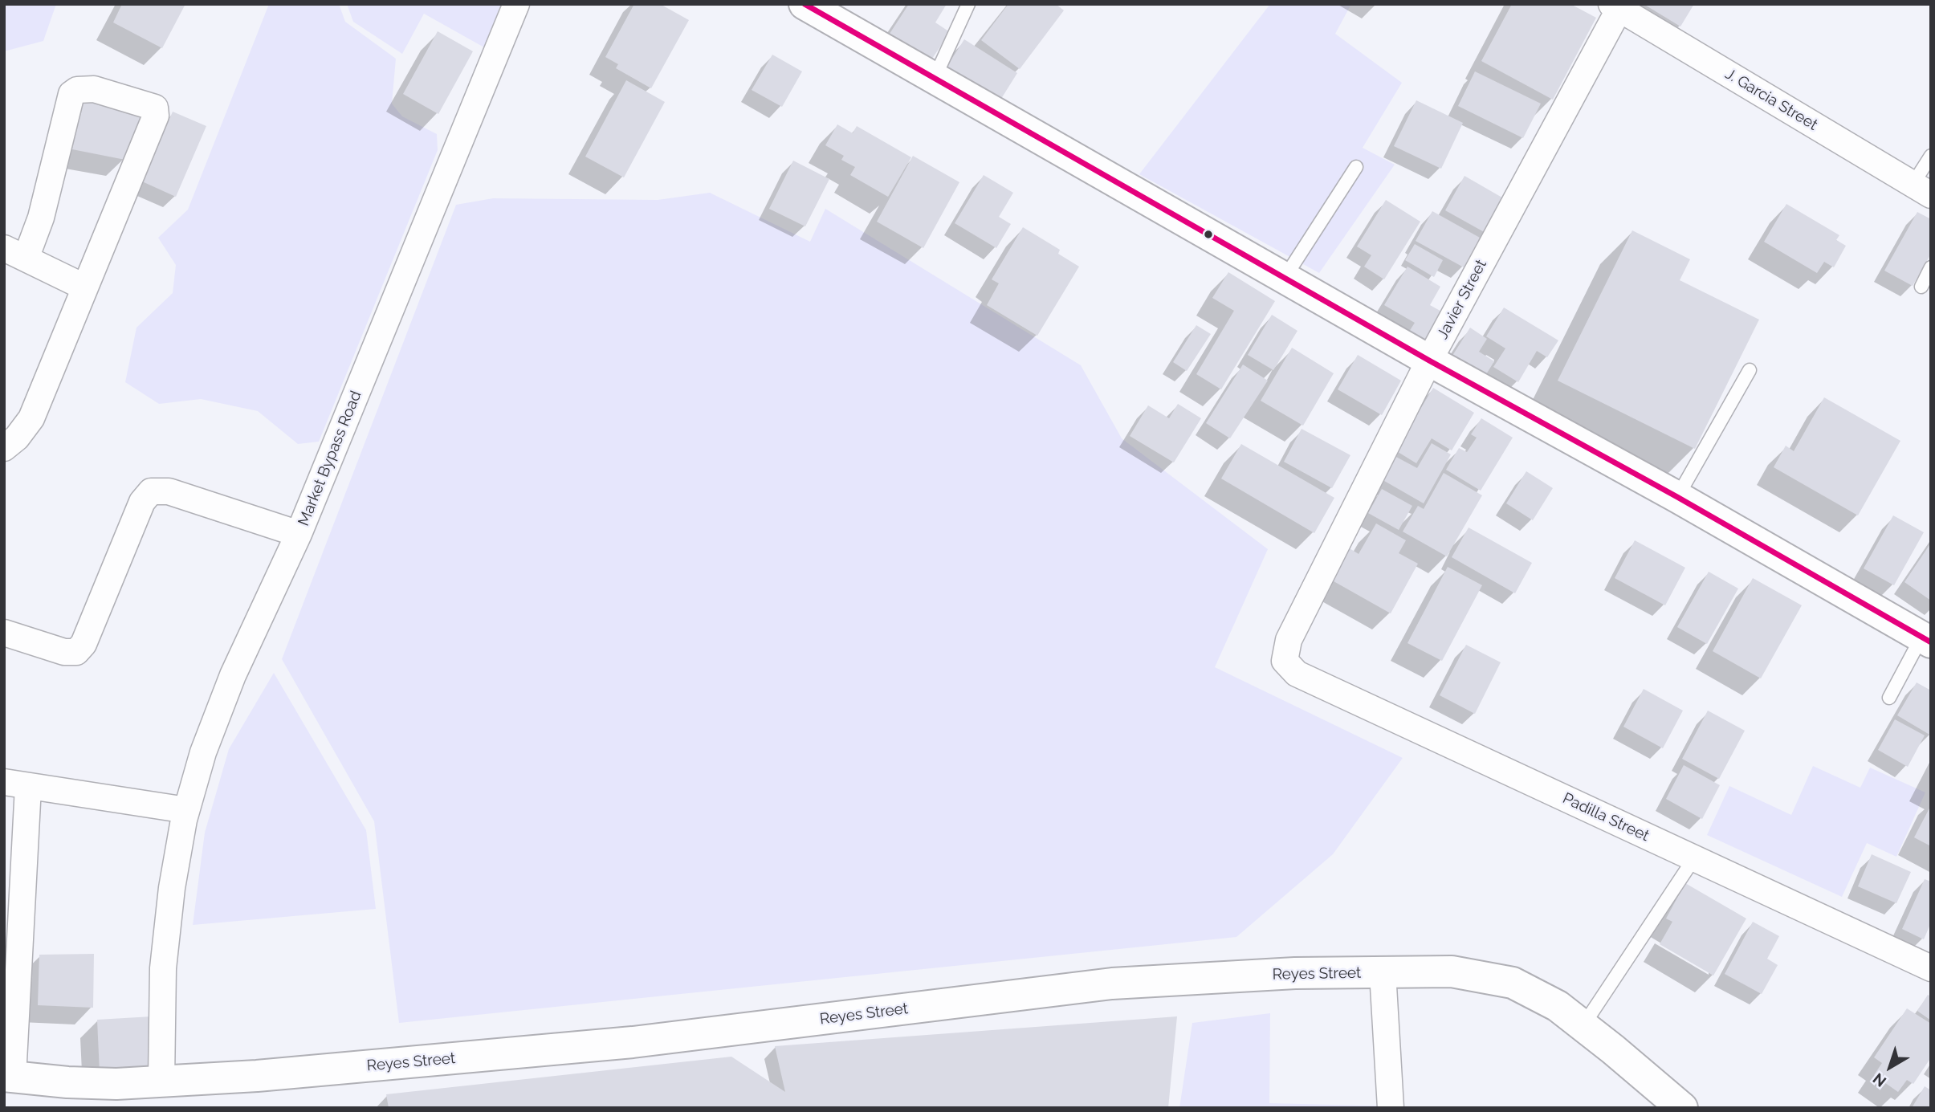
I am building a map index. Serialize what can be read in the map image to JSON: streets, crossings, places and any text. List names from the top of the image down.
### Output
{
  "streets": {
    "street": [
      "J. Garcia Street",
      "Javier Street",
      "Market Bypass Road",
      "Padilla Street",
      "Reyes Street"
    ]
  },
  "crossings": [
    ["J. Garcia Street", "Javier Street"],
    ["Javier Street", "Padilla Street"]
  ],
  "north": "bottom left"
}
